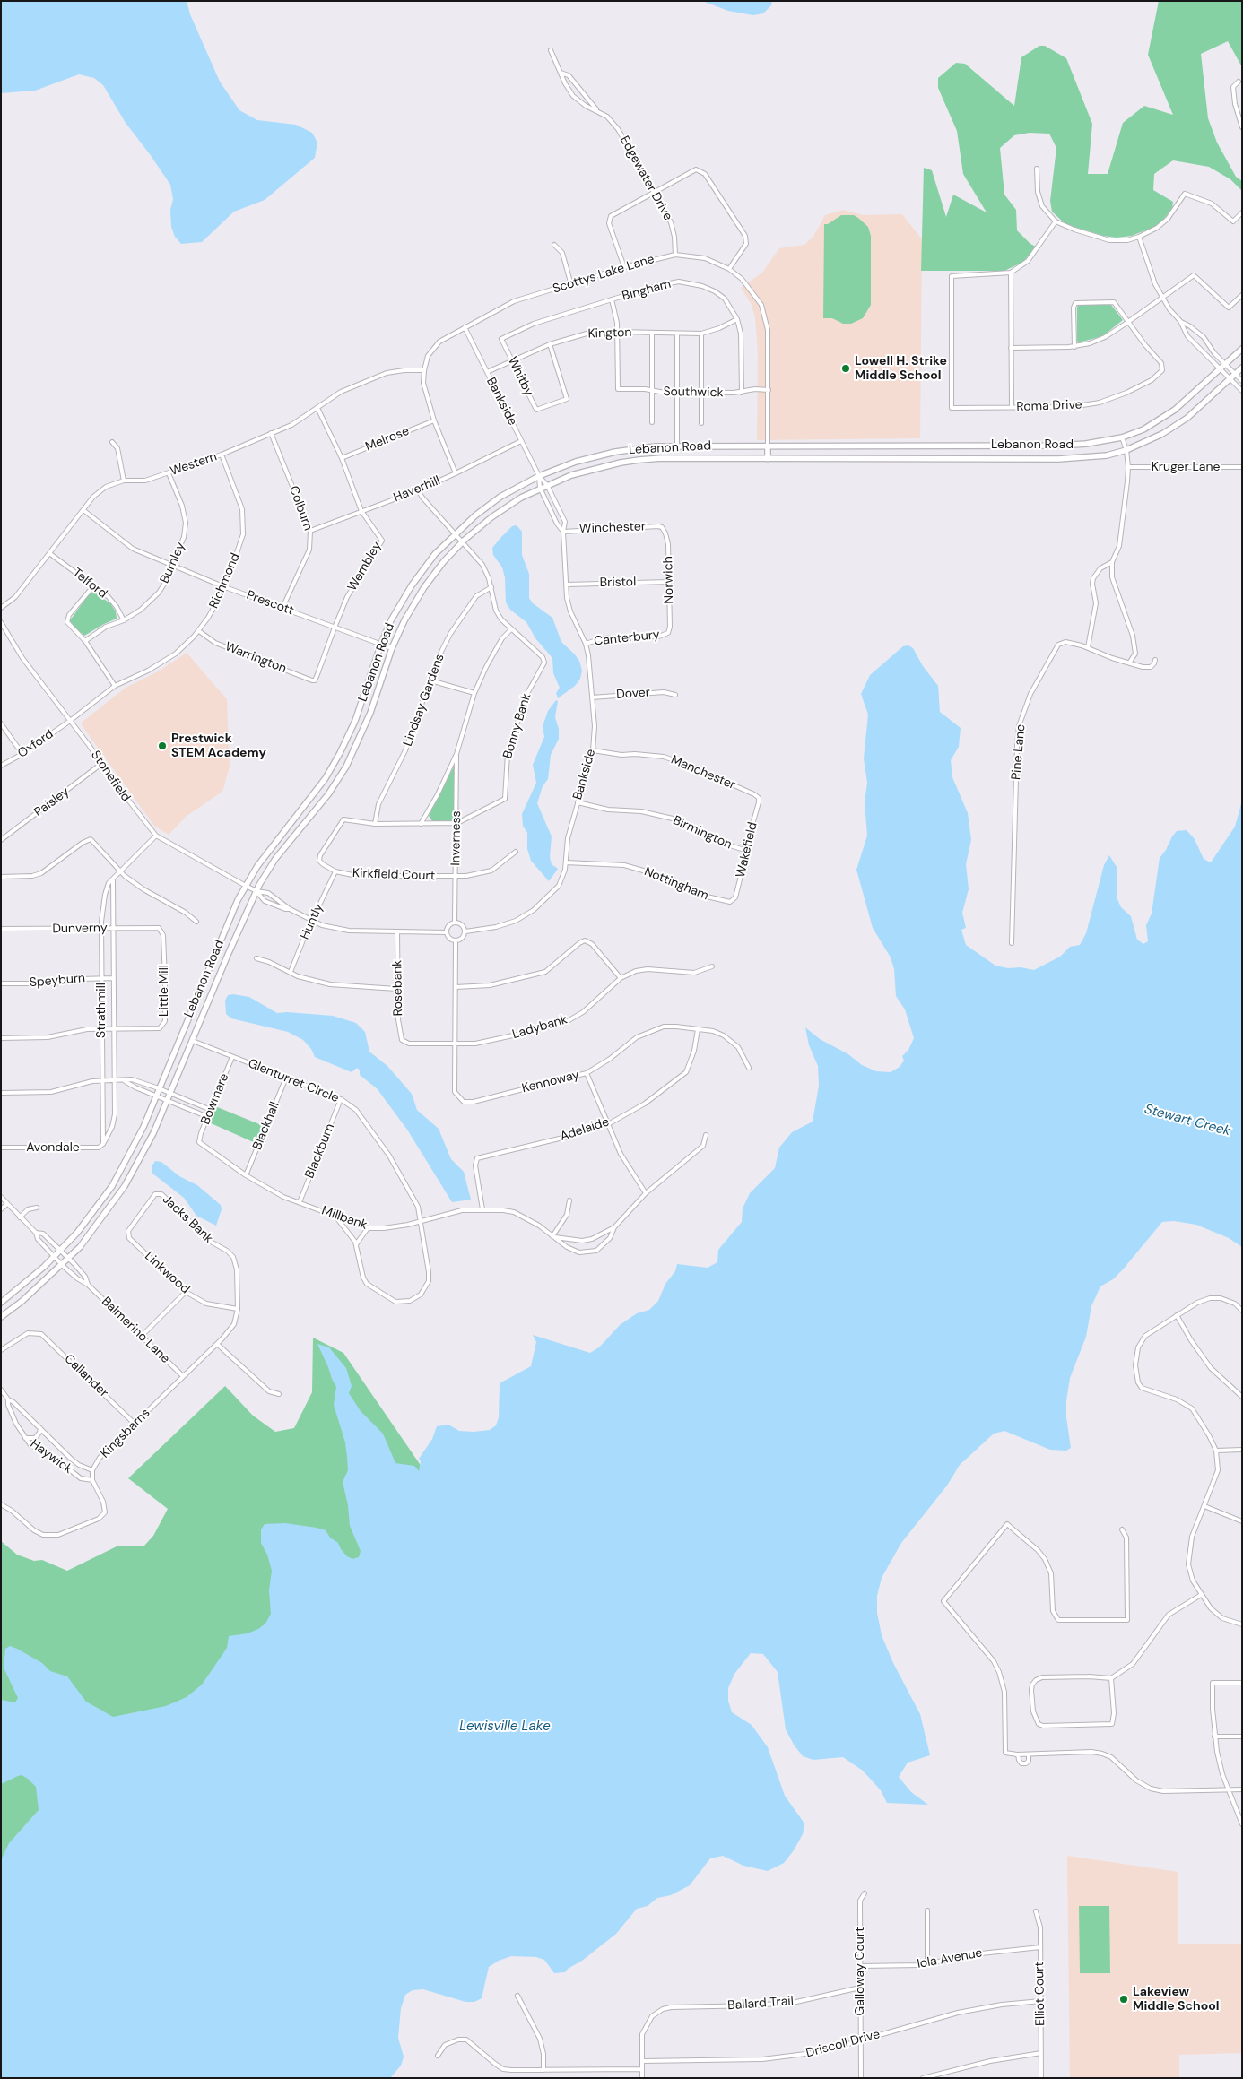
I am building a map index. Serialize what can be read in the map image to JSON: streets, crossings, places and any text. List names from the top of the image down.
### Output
{
  "streets": {
    "main road": ["Lebanon Road"],
    "street": [
      "Edgewater Drive",
      "Scottys Lake Lane",
      "Bingham",
      "Kington",
      "Whitby",
      "Southwick",
      "Bankside",
      "Roma Drive",
      "Melrose",
      "Western",
      "Kruger Lane",
      "Haverhill",
      "Colburn",
      "Winchester",
      "Burnley",
      "Wembley",
      "Norwich",
      "Richmond",
      "Bristol",
      "Telford",
      "Prescott",
      "Canterbury",
      "Warrington",
      "Dover",
      "Lindsay Gardens",
      "Bonny Bank",
      "Oxford",
      "Pine Lane",
      "Manchester",
      "Stonefield",
      "Paisley",
      "Birmington",
      "Inverness",
      "Wakefield",
      "Kirkfield Court",
      "Nottingham",
      "Huntly",
      "Dunverny",
      "Speyburn",
      "Rosebank",
      "Little Mill",
      "Strathmill",
      "Ladybank",
      "Glenturret Circle",
      "Kennoway",
      "Bowmare",
      "Blackhall",
      "Adelaide",
      "Avondale",
      "Blackburn",
      "Millbank",
      "Jacks Bank",
      "Linkwood",
      "Balmerino Lane",
      "Callander",
      "Kingsbarns",
      "Haywick",
      "Iola Avenue",
      "Galloway Court",
      "Elliot Court",
      "Ballard Trail",
      "Driscoll Drive"
    ]
  },
  "crossings": [
    ["Edgewater Drive", "Scottys Lake Lane"],
    ["Scottys Lake Lane", "Southwick"],
    ["Scottys Lake Lane", "Bankside"],
    ["Scottys Lake Lane", "Melrose"],
    ["Scottys Lake Lane", "Lebanon Road"],
    ["Scottys Lake Lane", "Western"],
    ["Scottys Lake Lane", "Haverhill"],
    ["Bingham", "Kington"],
    ["Bingham", "Whitby"],
    ["Bingham", "Southwick"],
    ["Kington", "Whitby"],
    ["Kington", "Southwick"],
    ["Kington", "Bankside"],
    ["Bankside", "Lebanon Road"],
    ["Bankside", "Haverhill"],
    ["Bankside", "Winchester"],
    ["Bankside", "Bristol"],
    ["Bankside", "Canterbury"],
    ["Bankside", "Dover"],
    ["Bankside", "Manchester"],
    ["Bankside", "Birmington"],
    ["Bankside", "Inverness"],
    ["Bankside", "Nottingham"],
    ["Melrose", "Wembley"],
    ["Lebanon Road", "Prescott"],
    ["Lebanon Road", "Bonny Bank"],
    ["Lebanon Road", "Stonefield"],
    ["Lebanon Road", "Glenturret Circle"],
    ["Lebanon Road", "Balmerino Lane"],
    ["Western", "Colburn"],
    ["Western", "Burnley"],
    ["Western", "Wembley"],
    ["Western", "Richmond"],
    ["Western", "Telford"],
    ["Western", "Prescott"],
    ["Haverhill", "Colburn"],
    ["Haverhill", "Wembley"],
    ["Haverhill", "Bonny Bank"],
    ["Colburn", "Prescott"],
    ["Winchester", "Norwich"],
    ["Burnley", "Telford"],
    ["Burnley", "Prescott"],
    ["Wembley", "Prescott"],
    ["Wembley", "Warrington"],
    ["Norwich", "Bristol"],
    ["Norwich", "Canterbury"],
    ["Richmond", "Prescott"],
    ["Richmond", "Warrington"],
    ["Richmond", "Oxford"],
    ["Richmond", "Stonefield"],
    ["Lindsay Gardens", "Bonny Bank"],
    ["Lindsay Gardens", "Kirkfield Court"],
    ["Bonny Bank", "Inverness"],
    ["Oxford", "Stonefield"],
    ["Manchester", "Wakefield"],
    ["Stonefield", "Paisley"],
    ["Stonefield", "Strathmill"],
    ["Birmington", "Wakefield"],
    ["Inverness", "Kirkfield Court"],
    ["Wakefield", "Nottingham"],
    ["Kirkfield Court", "Huntly"],
    ["Dunverny", "Little Mill"],
    ["Dunverny", "Strathmill"],
    ["Speyburn", "Strathmill"],
    ["Rosebank", "Ladybank"],
    ["Little Mill", "Strathmill"],
    ["Strathmill", "Avondale"],
    ["Ladybank", "Kennoway"],
    ["Glenturret Circle", "Bowmare"],
    ["Glenturret Circle", "Blackhall"],
    ["Glenturret Circle", "Blackburn"],
    ["Glenturret Circle", "Millbank"],
    ["Kennoway", "Adelaide"],
    ["Bowmare", "Millbank"],
    ["Blackhall", "Millbank"],
    ["Adelaide", "Millbank"],
    ["Blackburn", "Millbank"],
    ["Jacks Bank", "Linkwood"],
    ["Jacks Bank", "Kingsbarns"],
    ["Linkwood", "Kingsbarns"],
    ["Balmerino Lane", "Kingsbarns"],
    ["Callander", "Kingsbarns"],
    ["Kingsbarns", "Haywick"],
    ["Iola Avenue", "Galloway Court"],
    ["Iola Avenue", "Elliot Court"],
    ["Galloway Court", "Ballard Trail"],
    ["Galloway Court", "Driscoll Drive"],
    ["Elliot Court", "Driscoll Drive"],
    ["Ballard Trail", "Driscoll Drive"]
  ],
  "water": ["Stewart Creek", "Lewisville Lake"],
  "places": ["Lowell H. Strike Middle School", "Prestwick STEM Academy", "Lakeview Middle School"]
}
